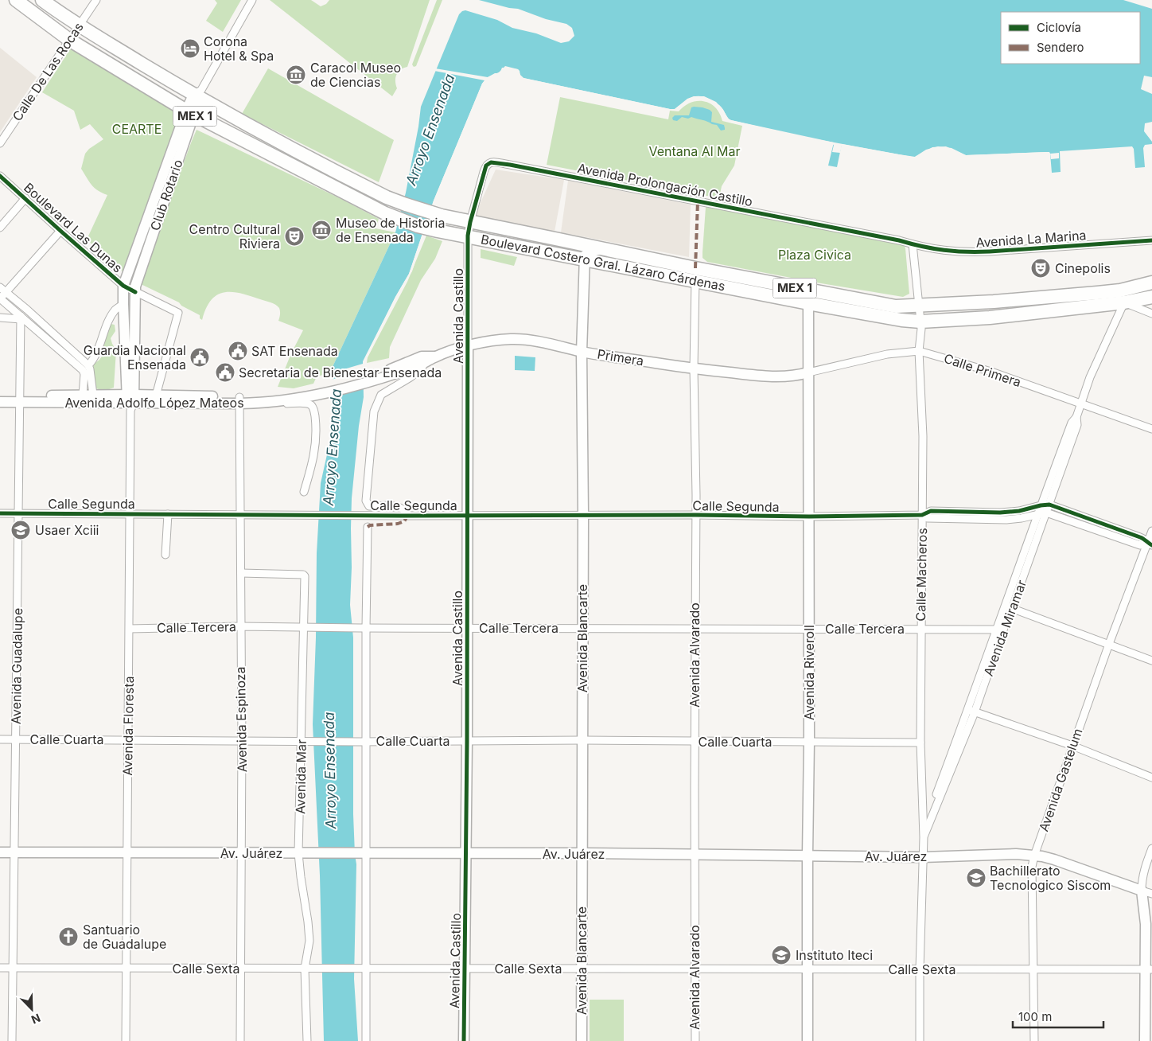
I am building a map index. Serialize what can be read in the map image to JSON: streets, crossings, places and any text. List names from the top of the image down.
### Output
{
  "streets": {
    "highway": ["MEX 1", "Boulevard Costero Gral. Lázaro Cárdenas"],
    "main road": [
      "Club Rotario",
      "Avenida Castillo",
      "Primera",
      "Avenida Adolfo López Mateos",
      "Avenida Blancarte",
      "Avenida Riveroll",
      "Avenida Floresta",
      "Av. Juárez"
    ],
    "street": [
      "Calle De Las Rocas",
      "Avenida Prolongación Castillo",
      "Boulevard Las Dunas",
      "Avenida La Marina",
      "Calle Primera",
      "Calle Segunda",
      "Calle Macheros",
      "Calle Tercera",
      "Avenida Miramar",
      "Avenida Alvarado",
      "Avenida Guadalupe",
      "Avenida Espinoza",
      "Calle Cuarta",
      "Avenida Mar",
      "Avenida Gastelum",
      "Calle Sexta"
    ]
  },
  "crossings": [
    ["Calle De Las Rocas", "Boulevard Costero Gral. Lázaro Cárdenas"],
    ["Avenida Prolongación Castillo", "Avenida La Marina"],
    ["Avenida Prolongación Castillo", "Boulevard Costero Gral. Lázaro Cárdenas"],
    ["Avenida Prolongación Castillo", "Avenida Castillo"],
    ["Avenida Prolongación Castillo", "Calle Macheros"],
    ["Club Rotario", "Boulevard Las Dunas"],
    ["Club Rotario", "Boulevard Costero Gral. Lázaro Cárdenas"],
    ["Club Rotario", "Avenida Floresta"],
    ["Boulevard Las Dunas", "Avenida Adolfo López Mateos"],
    ["Boulevard Las Dunas", "Avenida Floresta"],
    ["Avenida La Marina", "Calle Macheros"],
    ["Boulevard Costero Gral. Lázaro Cárdenas", "Avenida Castillo"],
    ["Boulevard Costero Gral. Lázaro Cárdenas", "Calle Macheros"],
    ["Boulevard Costero Gral. Lázaro Cárdenas", "Avenida Miramar"],
    ["Boulevard Costero Gral. Lázaro Cárdenas", "Avenida Blancarte"],
    ["Boulevard Costero Gral. Lázaro Cárdenas", "Avenida Alvarado"],
    ["Boulevard Costero Gral. Lázaro Cárdenas", "Avenida Riveroll"],
    ["Avenida Castillo", "Primera"],
    ["Avenida Castillo", "Calle Segunda"],
    ["Avenida Castillo", "Calle Tercera"],
    ["Avenida Castillo", "Calle Cuarta"],
    ["Avenida Castillo", "Av. Juárez"],
    ["Avenida Castillo", "Calle Sexta"],
    ["Primera", "Calle Primera"],
    ["Primera", "Avenida Blancarte"],
    ["Primera", "Avenida Alvarado"],
    ["Primera", "Avenida Riveroll"],
    ["Calle Primera", "Calle Macheros"],
    ["Calle Primera", "Avenida Miramar"],
    ["Calle Primera", "Avenida Riveroll"],
    ["Avenida Adolfo López Mateos", "Avenida Guadalupe"],
    ["Avenida Adolfo López Mateos", "Avenida Espinoza"],
    ["Avenida Adolfo López Mateos", "Avenida Floresta"],
    ["Calle Segunda", "Calle Macheros"],
    ["Calle Segunda", "Avenida Miramar"],
    ["Calle Segunda", "Avenida Blancarte"],
    ["Calle Segunda", "Avenida Alvarado"],
    ["Calle Segunda", "Avenida Guadalupe"],
    ["Calle Segunda", "Avenida Riveroll"],
    ["Calle Segunda", "Avenida Espinoza"],
    ["Calle Segunda", "Avenida Floresta"],
    ["Calle Segunda", "Avenida Gastelum"],
    ["Calle Macheros", "Calle Tercera"],
    ["Calle Macheros", "Avenida Miramar"],
    ["Calle Macheros", "Calle Cuarta"],
    ["Calle Macheros", "Av. Juárez"],
    ["Calle Tercera", "Avenida Miramar"],
    ["Calle Tercera", "Avenida Blancarte"],
    ["Calle Tercera", "Avenida Alvarado"],
    ["Calle Tercera", "Avenida Riveroll"],
    ["Calle Tercera", "Avenida Espinoza"],
    ["Calle Tercera", "Avenida Floresta"],
    ["Calle Tercera", "Avenida Mar"],
    ["Avenida Blancarte", "Calle Cuarta"],
    ["Avenida Blancarte", "Av. Juárez"],
    ["Avenida Blancarte", "Calle Sexta"],
    ["Avenida Alvarado", "Calle Cuarta"],
    ["Avenida Alvarado", "Av. Juárez"],
    ["Avenida Alvarado", "Calle Sexta"],
    ["Avenida Guadalupe", "Calle Cuarta"],
    ["Avenida Guadalupe", "Av. Juárez"],
    ["Avenida Guadalupe", "Calle Sexta"],
    ["Avenida Riveroll", "Calle Cuarta"],
    ["Avenida Riveroll", "Av. Juárez"],
    ["Avenida Riveroll", "Calle Sexta"],
    ["Avenida Espinoza", "Calle Cuarta"],
    ["Avenida Espinoza", "Avenida Mar"],
    ["Avenida Espinoza", "Av. Juárez"],
    ["Avenida Espinoza", "Calle Sexta"],
    ["Avenida Floresta", "Calle Cuarta"],
    ["Avenida Floresta", "Av. Juárez"],
    ["Avenida Floresta", "Calle Sexta"],
    ["Calle Cuarta", "Avenida Mar"],
    ["Avenida Mar", "Av. Juárez"],
    ["Avenida Mar", "Calle Sexta"],
    ["Avenida Gastelum", "Av. Juárez"],
    ["Avenida Gastelum", "Calle Sexta"]
  ],
  "water": ["Arroyo Ensenada"],
  "parks": ["CEARTE", "Ventana Al Mar", "Plaza Civica"],
  "places": {
    "hotel": ["Corona Hotel & Spa"],
    "museum": ["Caracol Museo de Ciencias", "Museo de Historia de Ensenada"],
    "theatre": ["Centro Cultural Riviera", "Cinepolis"],
    "public building": ["SAT Ensenada", "Guardia Nacional Ensenada", "Secretaria de Bienestar Ensenada"],
    "school or university": ["Usaer Xciii", "Bachillerato Tecnologico Siscom", "Instituto Iteci"],
    "church": ["Santuario de Guadalupe"]
  },
  "legend": ["Ciclovía", "Sendero"],
  "scale_bar": "100 m",
  "north": "bottom right"
}
